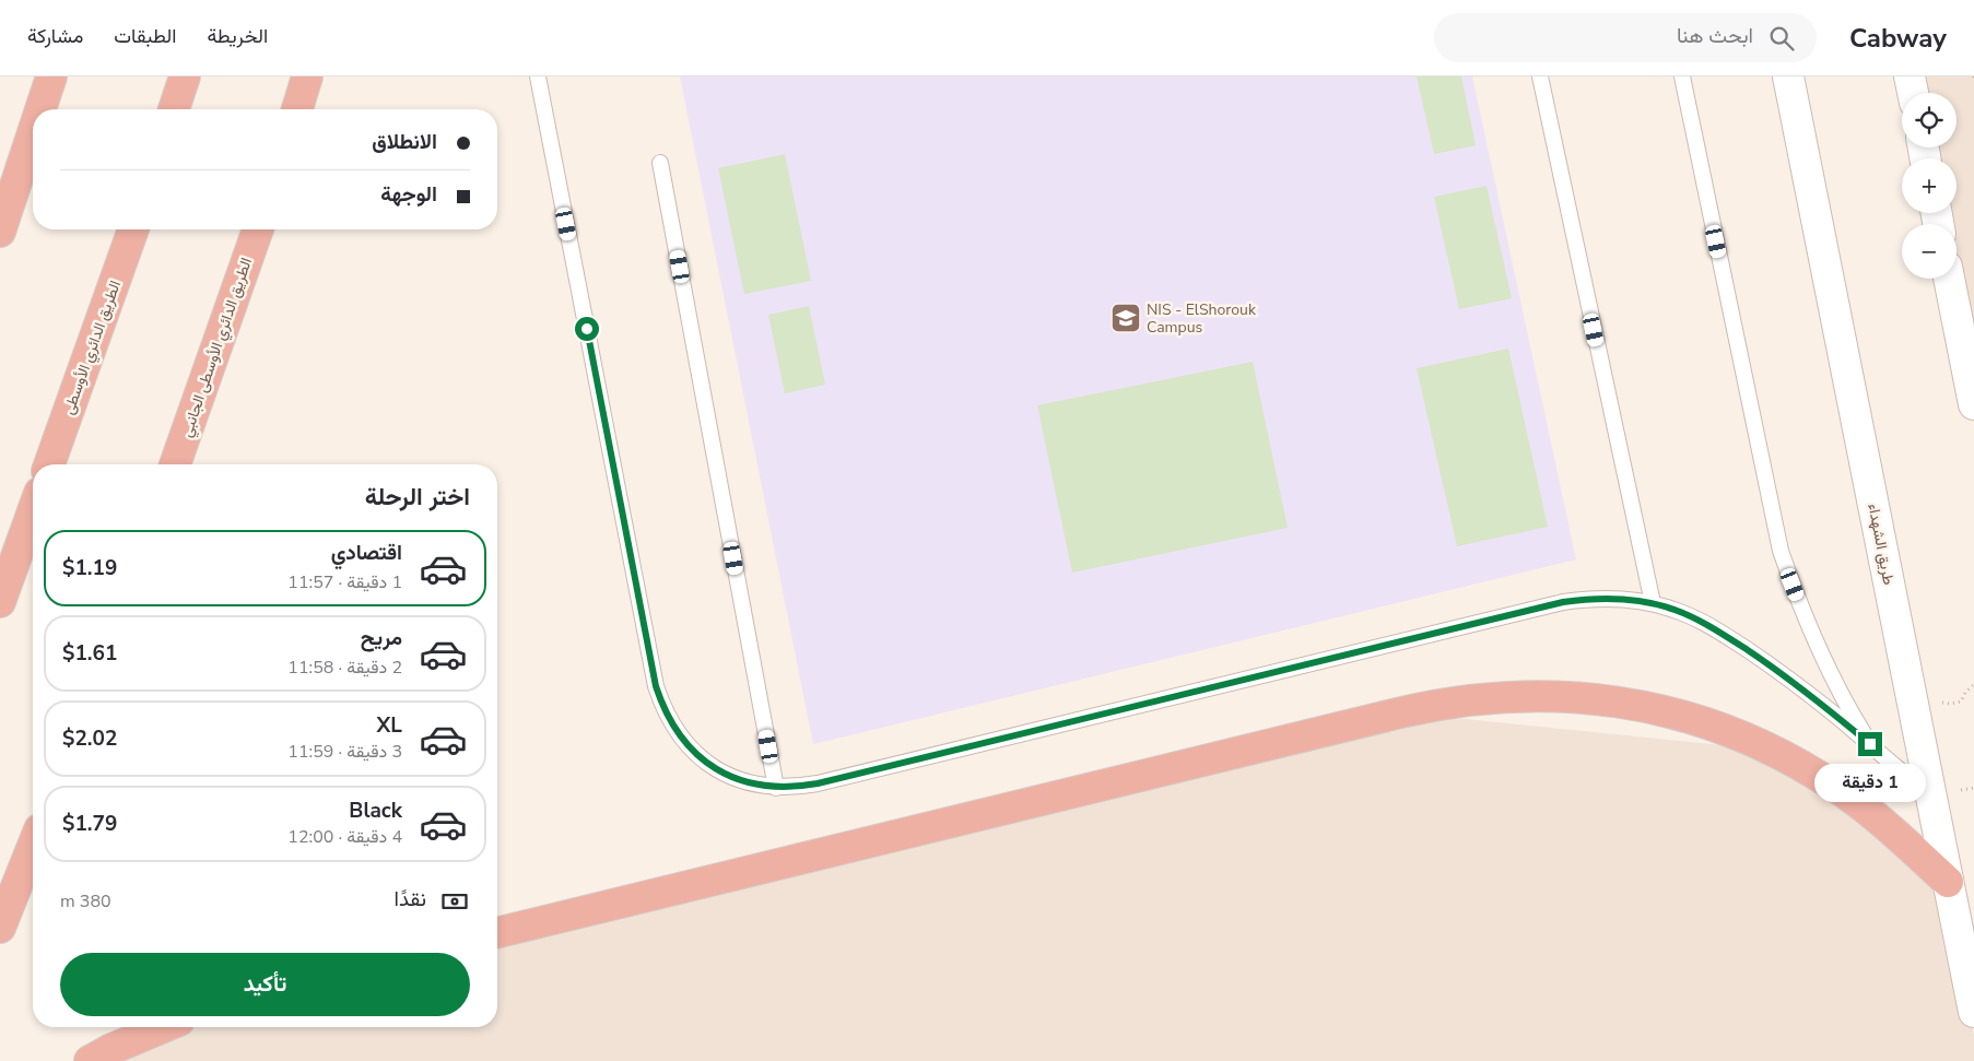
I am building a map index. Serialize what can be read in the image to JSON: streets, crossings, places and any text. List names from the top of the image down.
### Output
{
  "streets": {
    "highway": ["الطريق الدائري الأوسطى", "الطريق الدائري الأوسطى الجانبي"],
    "main road": ["طريق الشهداء"]
  },
  "places": {
    "school or university": ["NIS - ElShorouk Campus"]
  },
  "page": {
    "header": "Cabway",
    "search": "ابحث هنا",
    "nav": ["الخريطة", "الطبقات", "مشاركة"],
    "map_buttons": ["+", "−"],
    "banner": ["الانطلاق", "الوجهة"],
    "heading": "اختر الرحلة",
    "list": [
      {
        "name": "اقتصادي",
        "note": "1 دقيقة · 11:57",
        "value": "$1.19"
      },
      {
        "name": "مريح",
        "note": "2 دقيقة · 11:58",
        "value": "$1.61"
      },
      {
        "name": "XL",
        "note": "3 دقيقة · 11:59",
        "value": "$2.02"
      },
      {
        "name": "Black",
        "note": "4 دقيقة · 12:00",
        "value": "$1.79"
      }
    ],
    "bubble": "1 دقيقة",
    "pay": ["نقدًا", "380 m"],
    "buttons": "تأكيد"
  }
}
